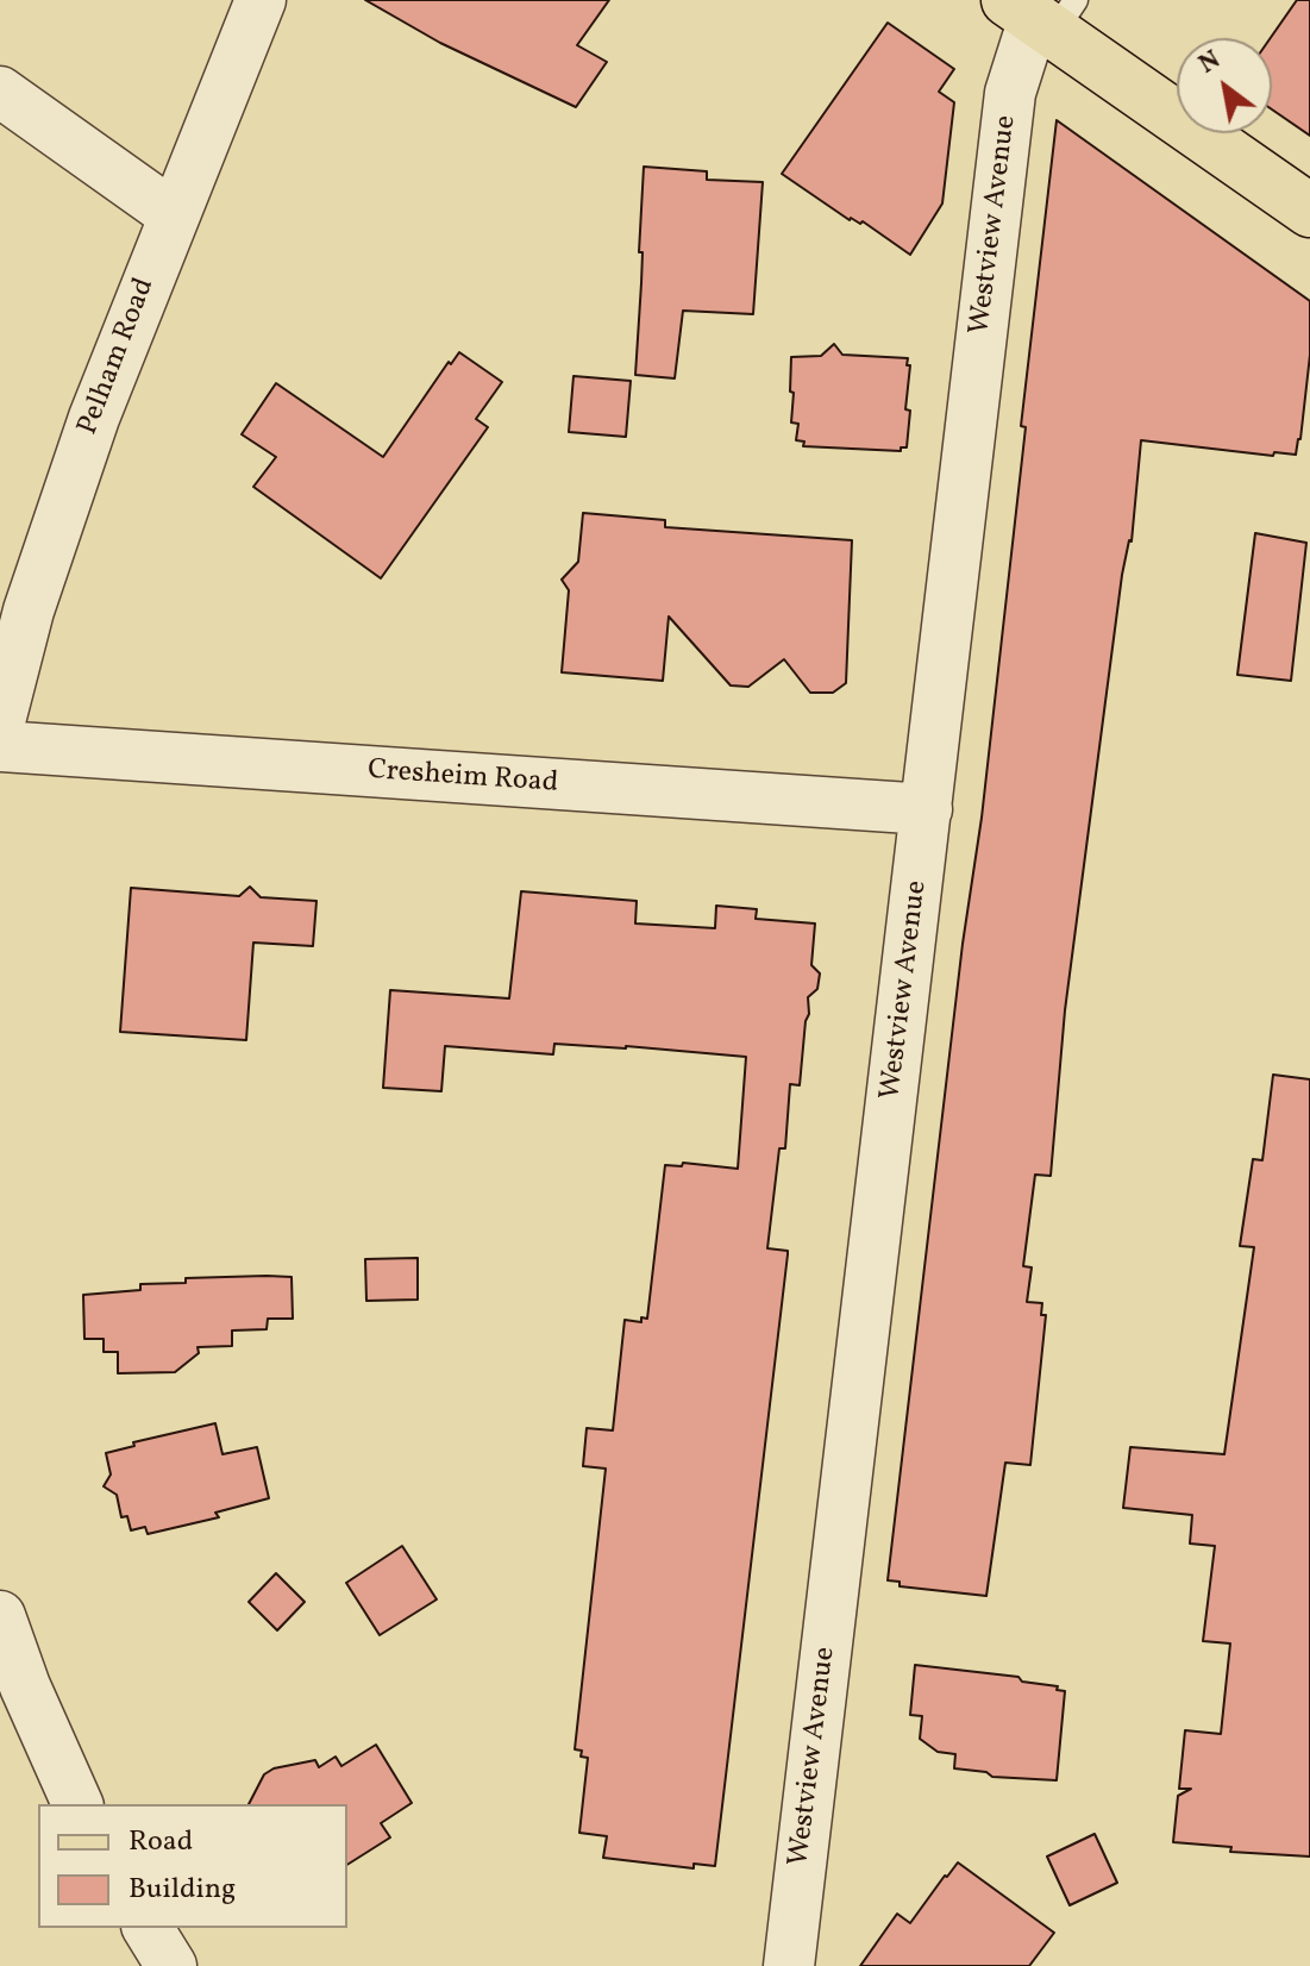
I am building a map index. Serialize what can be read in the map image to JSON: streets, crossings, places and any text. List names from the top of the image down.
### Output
{
  "streets": {
    "street": ["Westview Avenue", "Pelham Road", "Cresheim Road"]
  },
  "crossings": [
    ["Westview Avenue", "Cresheim Road"]
  ],
  "legend": ["Road", "Building"],
  "north": "top left"
}
